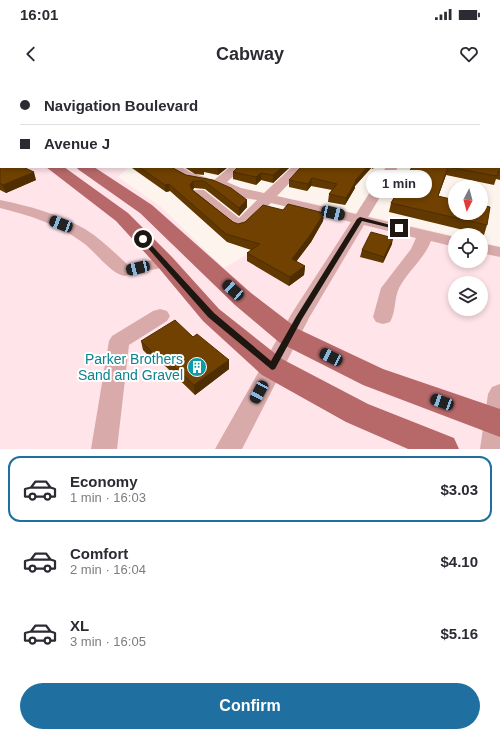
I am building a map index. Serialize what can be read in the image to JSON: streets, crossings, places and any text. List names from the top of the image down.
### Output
{
  "places": {
    "building": ["Parker Brothers Sand and Gravel"]
  },
  "north": "bottom",
  "page": {
    "status": "16:01",
    "header": "Cabway",
    "banner": ["Navigation Boulevard", "Avenue J"],
    "bubble": "1 min",
    "list": [
      {
        "name": "Economy",
        "note": "1 min · 16:03",
        "value": "$3.03"
      },
      {
        "name": "Comfort",
        "note": "2 min · 16:04",
        "value": "$4.10"
      },
      {
        "name": "XL",
        "note": "3 min · 16:05",
        "value": "$5.16"
      }
    ],
    "buttons": "Confirm"
  }
}
